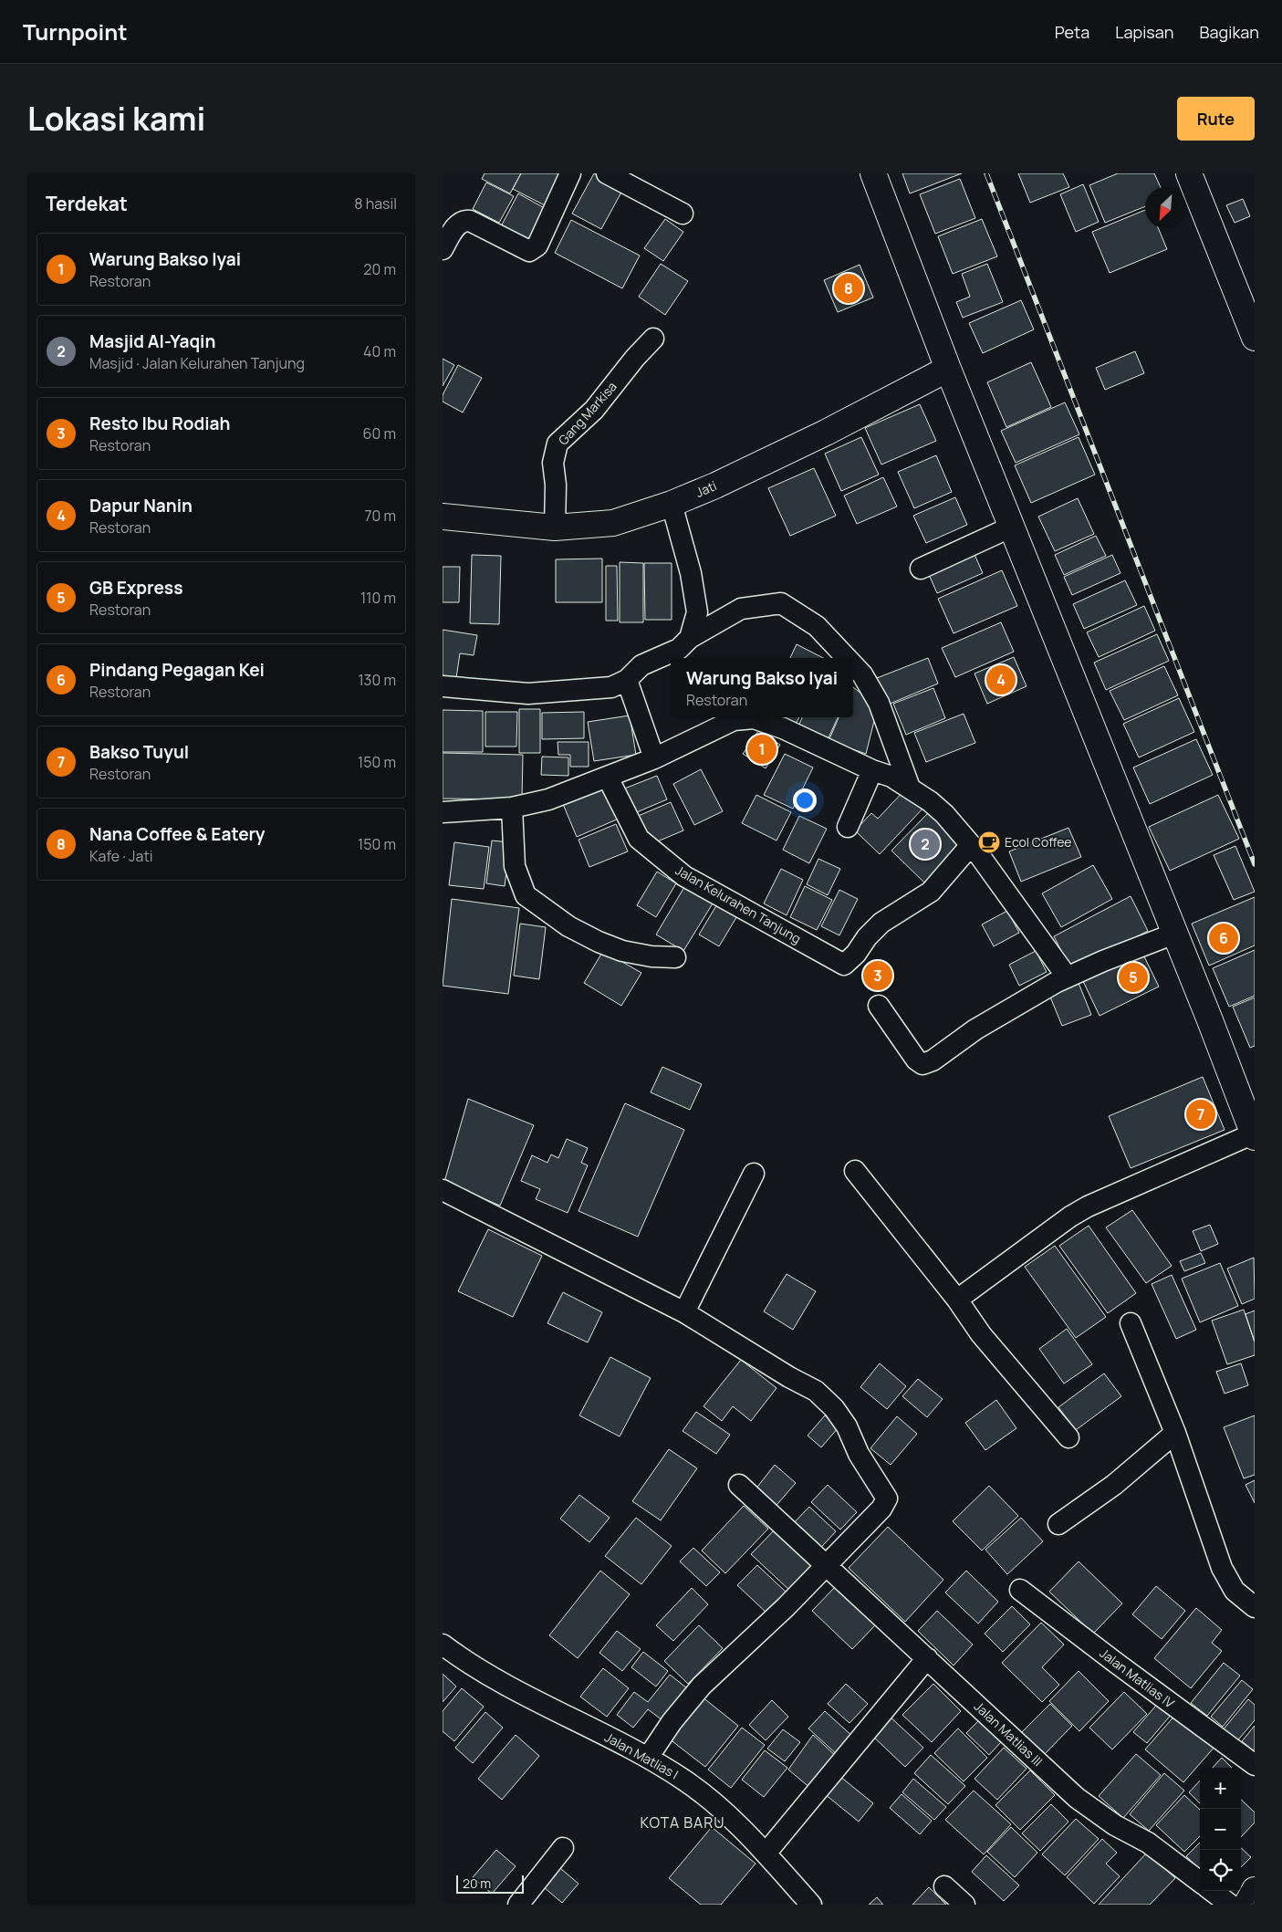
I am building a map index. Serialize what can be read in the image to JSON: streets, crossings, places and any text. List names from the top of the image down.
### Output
{
  "streets": {
    "street": [
      "Gang Markisa",
      "Jati",
      "Jalan Kelurahen Tanjung",
      "Jalan Matlias IV",
      "Jalan Matlias III",
      "Jalan Matlias I"
    ]
  },
  "crossings": [
    ["Gang Markisa", "Jati"]
  ],
  "districts": ["KOTA BARU"],
  "places": {
    "cafe": ["Ecol Coffee"]
  },
  "scale_bar": "20 m",
  "north": "bottom left",
  "page": {
    "header": "Turnpoint",
    "nav": ["Peta", "Lapisan", "Bagikan"],
    "title": "Lokasi kami",
    "buttons": "Rute",
    "heading": ["Terdekat", "8 hasil"],
    "list": [
      {
        "mark": "1",
        "name": "Warung Bakso Iyai",
        "note": "Restoran",
        "value": "20 m"
      },
      {
        "mark": "2",
        "name": "Masjid Al-Yaqin",
        "note": "Masjid · Jalan Kelurahen Tanjung",
        "value": "40 m"
      },
      {
        "mark": "3",
        "name": "Resto Ibu Rodiah",
        "note": "Restoran",
        "value": "60 m"
      },
      {
        "mark": "4",
        "name": "Dapur Nanin",
        "note": "Restoran",
        "value": "70 m"
      },
      {
        "mark": "5",
        "name": "GB Express",
        "note": "Restoran",
        "value": "110 m"
      },
      {
        "mark": "6",
        "name": "Pindang Pegagan Kei",
        "note": "Restoran",
        "value": "130 m"
      },
      {
        "mark": "7",
        "name": "Bakso Tuyul",
        "note": "Restoran",
        "value": "150 m"
      },
      {
        "mark": "8",
        "name": "Nana Coffee & Eatery",
        "note": "Kafe · Jati",
        "value": "150 m"
      }
    ],
    "pins": [
      "8",
      "4",
      "1",
      "2",
      "6",
      "3",
      "5",
      "7"
    ],
    "popup": ["Warung Bakso Iyai", "Restoran"],
    "map_buttons": ["+", "−"],
    "scale": "20 m"
  }
}
